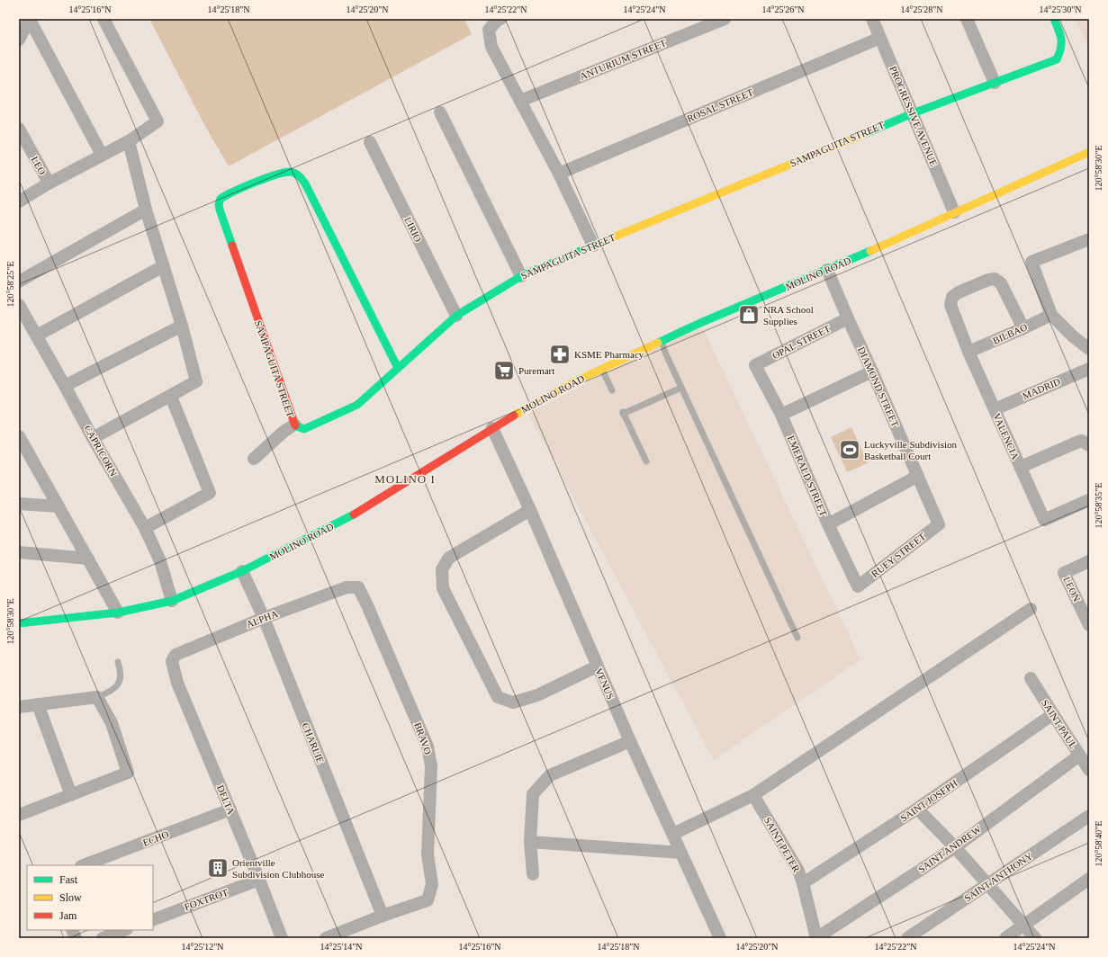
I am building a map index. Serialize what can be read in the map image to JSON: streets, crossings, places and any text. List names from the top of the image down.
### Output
{
  "streets": {
    "street": [
      "ANTURIUM STREET",
      "ROSAL STREET",
      "PROGRESSIVE AVENUE",
      "SAMPAGUITA STREET",
      "LEO",
      "LIRIO",
      "MOLINO ROAD",
      "BILBAO",
      "OPAL STREET",
      "DIAMOND STREET",
      "MADRID",
      "VALENCIA",
      "CAPRICORN",
      "EMERALD STREET",
      "RUEY STREET",
      "LEON",
      "ALPHA",
      "VENUS",
      "SAINT PAUL",
      "BRAVO",
      "CHARLIE",
      "DELTA",
      "SAINT JOSEPH",
      "ECHO",
      "SAINT PETER",
      "SAINT ANDREW",
      "SAINT ANTHONY",
      "FOXTROT"
    ]
  },
  "crossings": [
    ["ROSAL STREET", "PROGRESSIVE AVENUE"],
    ["PROGRESSIVE AVENUE", "SAMPAGUITA STREET"],
    ["PROGRESSIVE AVENUE", "MOLINO ROAD"],
    ["SAMPAGUITA STREET", "LIRIO"],
    ["MOLINO ROAD", "DIAMOND STREET"],
    ["MOLINO ROAD", "CAPRICORN"],
    ["MOLINO ROAD", "VENUS"],
    ["MOLINO ROAD", "CHARLIE"],
    ["BILBAO", "VALENCIA"],
    ["OPAL STREET", "DIAMOND STREET"],
    ["OPAL STREET", "EMERALD STREET"],
    ["DIAMOND STREET", "RUEY STREET"],
    ["MADRID", "VALENCIA"],
    ["EMERALD STREET", "RUEY STREET"],
    ["ALPHA", "BRAVO"],
    ["ALPHA", "CHARLIE"],
    ["ALPHA", "DELTA"],
    ["SAINT PAUL", "SAINT JOSEPH"],
    ["SAINT PAUL", "SAINT ANDREW"],
    ["BRAVO", "CHARLIE"],
    ["DELTA", "ECHO"],
    ["DELTA", "FOXTROT"],
    ["SAINT JOSEPH", "SAINT PETER"],
    ["SAINT PETER", "SAINT ANDREW"]
  ],
  "districts": ["MOLINO I"],
  "places": {
    "shop": ["NRA School Supplies"],
    "pharmacy": ["KSME Pharmacy"],
    "supermarket": ["Puremart"],
    "sports": ["Luckyville Subdivision Basketball Court"],
    "building": ["Orientville Subdivision Clubhouse"]
  },
  "legend": ["Fast", "Slow", "Jam"],
  "coordinates": [
    "14°25'16\"N",
    "14°25'18\"N",
    "14°25'20\"N",
    "14°25'22\"N",
    "14°25'24\"N",
    "14°25'26\"N",
    "14°25'28\"N",
    "14°25'30\"N",
    "120°58'30\"E",
    "120°58'25\"E",
    "120°58'35\"E",
    "120°58'40\"E",
    "14°25'12\"N",
    "14°25'14\"N"
  ]
}
